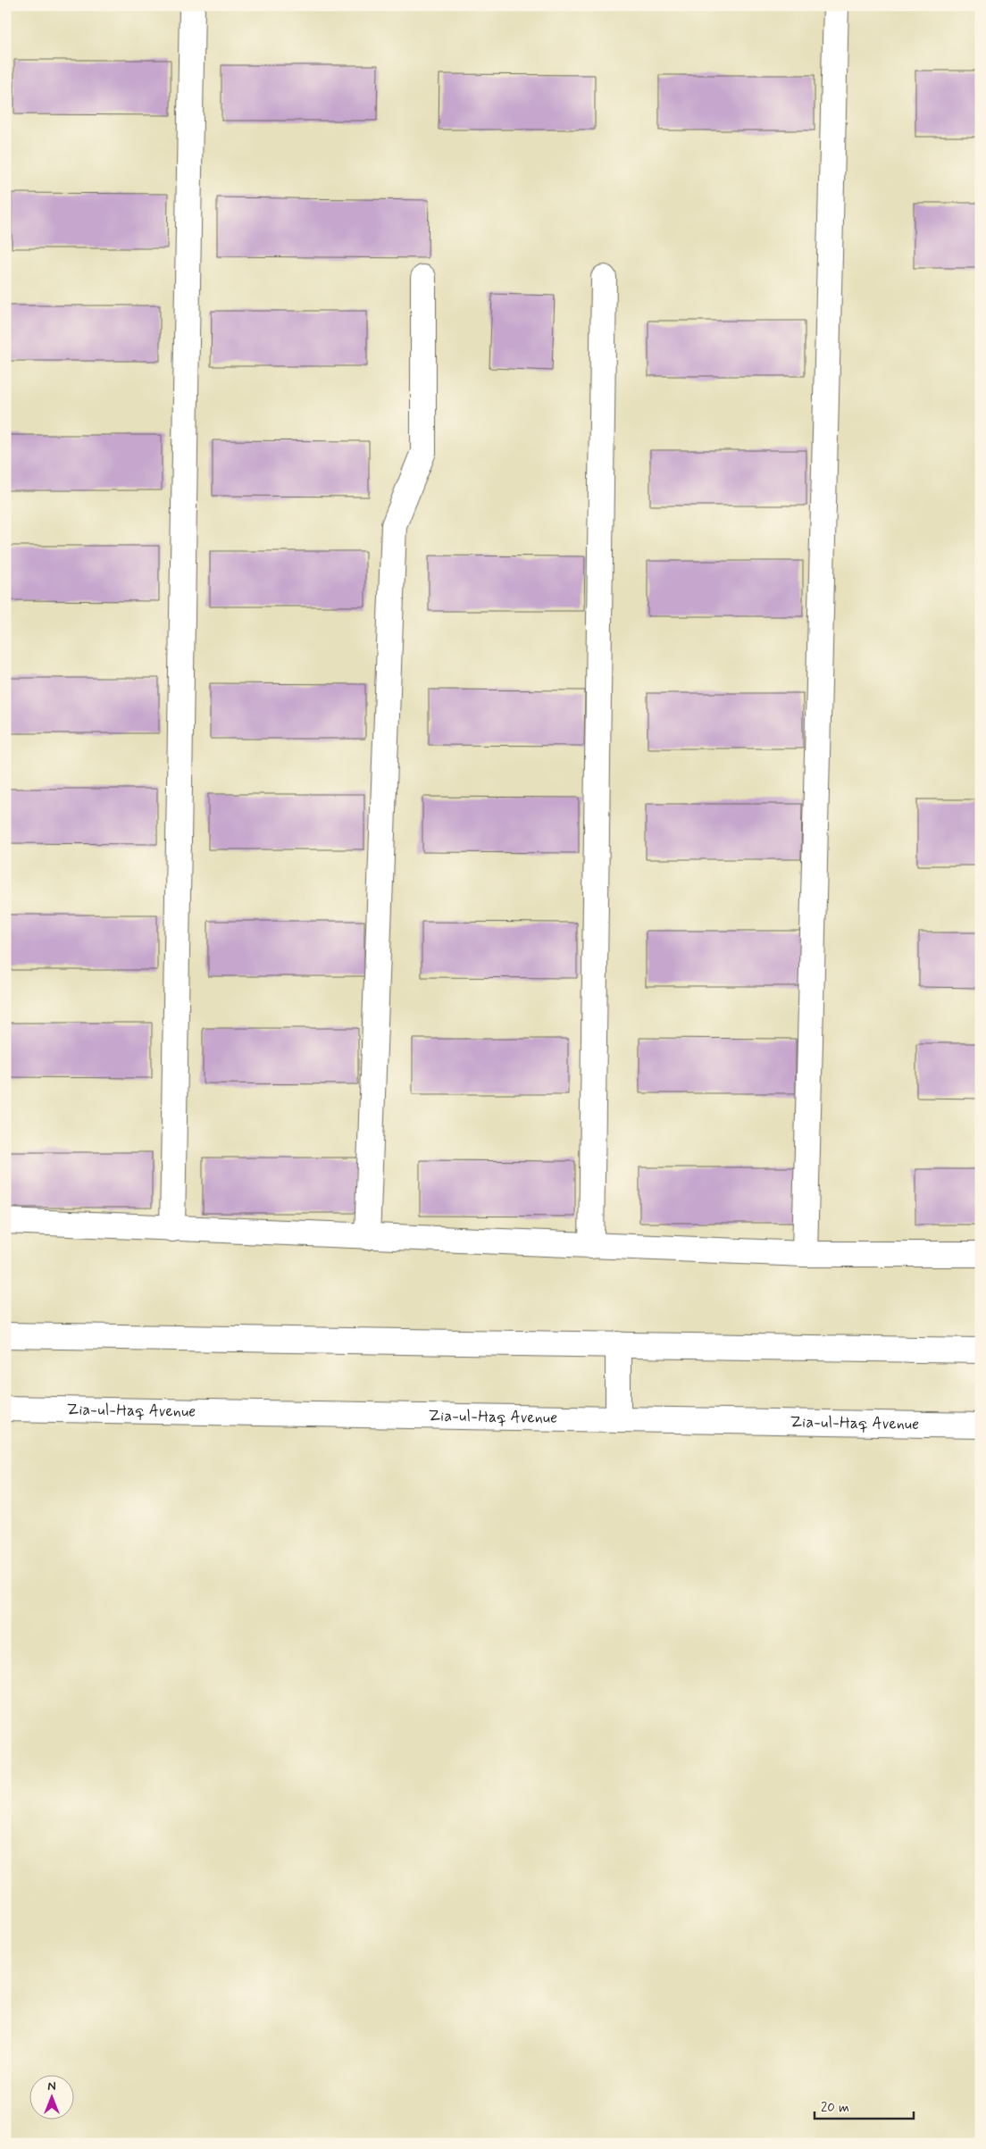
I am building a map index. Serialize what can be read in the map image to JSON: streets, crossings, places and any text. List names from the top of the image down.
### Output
{
  "streets": {
    "street": ["Zia-ul-Haq Avenue"]
  },
  "scale_bar": "20 m",
  "north": "top"
}
